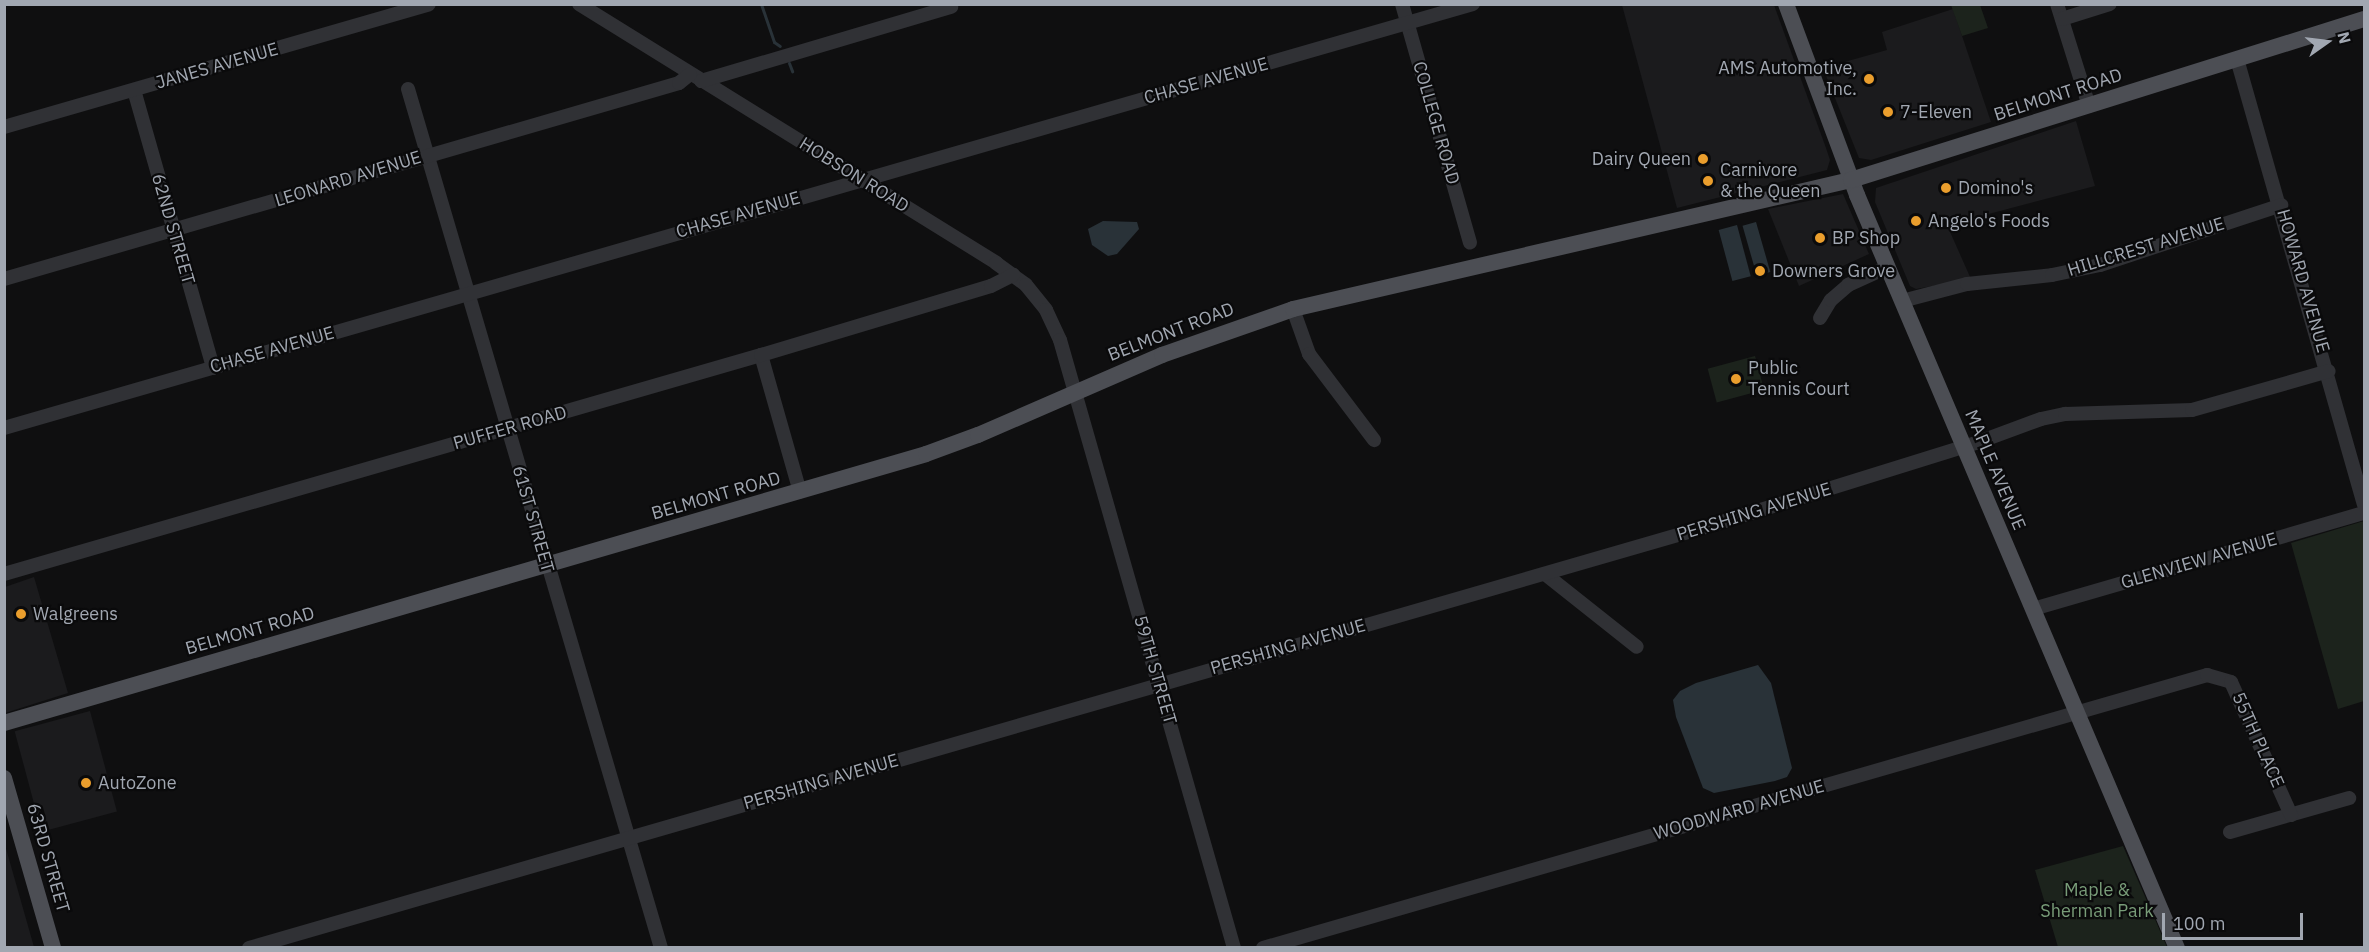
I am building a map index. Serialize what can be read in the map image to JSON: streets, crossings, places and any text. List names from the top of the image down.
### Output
{
  "streets": {
    "main road": ["BELMONT ROAD", "MAPLE AVENUE", "63RD STREET"],
    "street": [
      "JANES AVENUE",
      "CHASE AVENUE",
      "COLLEGE ROAD",
      "HOBSON ROAD",
      "LEONARD AVENUE",
      "62ND STREET",
      "HILLCREST AVENUE",
      "HOWARD AVENUE",
      "PUFFER ROAD",
      "PERSHING AVENUE",
      "61ST STREET",
      "GLENVIEW AVENUE",
      "59TH STREET",
      "55TH PLACE",
      "WOODWARD AVENUE"
    ]
  },
  "crossings": [
    ["JANES AVENUE", "62ND STREET"],
    ["CHASE AVENUE", "COLLEGE ROAD"],
    ["CHASE AVENUE", "HOBSON ROAD"],
    ["CHASE AVENUE", "62ND STREET"],
    ["CHASE AVENUE", "61ST STREET"],
    ["BELMONT ROAD", "HOBSON ROAD"],
    ["BELMONT ROAD", "HOWARD AVENUE"],
    ["BELMONT ROAD", "MAPLE AVENUE"],
    ["BELMONT ROAD", "61ST STREET"],
    ["BELMONT ROAD", "59TH STREET"],
    ["HOBSON ROAD", "LEONARD AVENUE"],
    ["HOBSON ROAD", "PUFFER ROAD"],
    ["HOBSON ROAD", "59TH STREET"],
    ["LEONARD AVENUE", "62ND STREET"],
    ["LEONARD AVENUE", "61ST STREET"],
    ["HILLCREST AVENUE", "HOWARD AVENUE"],
    ["HILLCREST AVENUE", "MAPLE AVENUE"],
    ["HOWARD AVENUE", "PERSHING AVENUE"],
    ["PUFFER ROAD", "61ST STREET"],
    ["MAPLE AVENUE", "PERSHING AVENUE"],
    ["MAPLE AVENUE", "GLENVIEW AVENUE"],
    ["MAPLE AVENUE", "WOODWARD AVENUE"],
    ["PERSHING AVENUE", "61ST STREET"],
    ["PERSHING AVENUE", "59TH STREET"],
    ["55TH PLACE", "WOODWARD AVENUE"]
  ],
  "parks": ["Maple & Sherman Park"],
  "places": [
    "AMS Automotive, Inc.",
    "7-Eleven",
    "Dairy Queen",
    "Carnivore & the Queen",
    "Domino's",
    "Angelo's Foods",
    "BP Shop",
    "Downers Grove",
    "Public Tennis Court",
    "Walgreens",
    "AutoZone"
  ],
  "scale_bar": "100 m",
  "north": "right"
}
